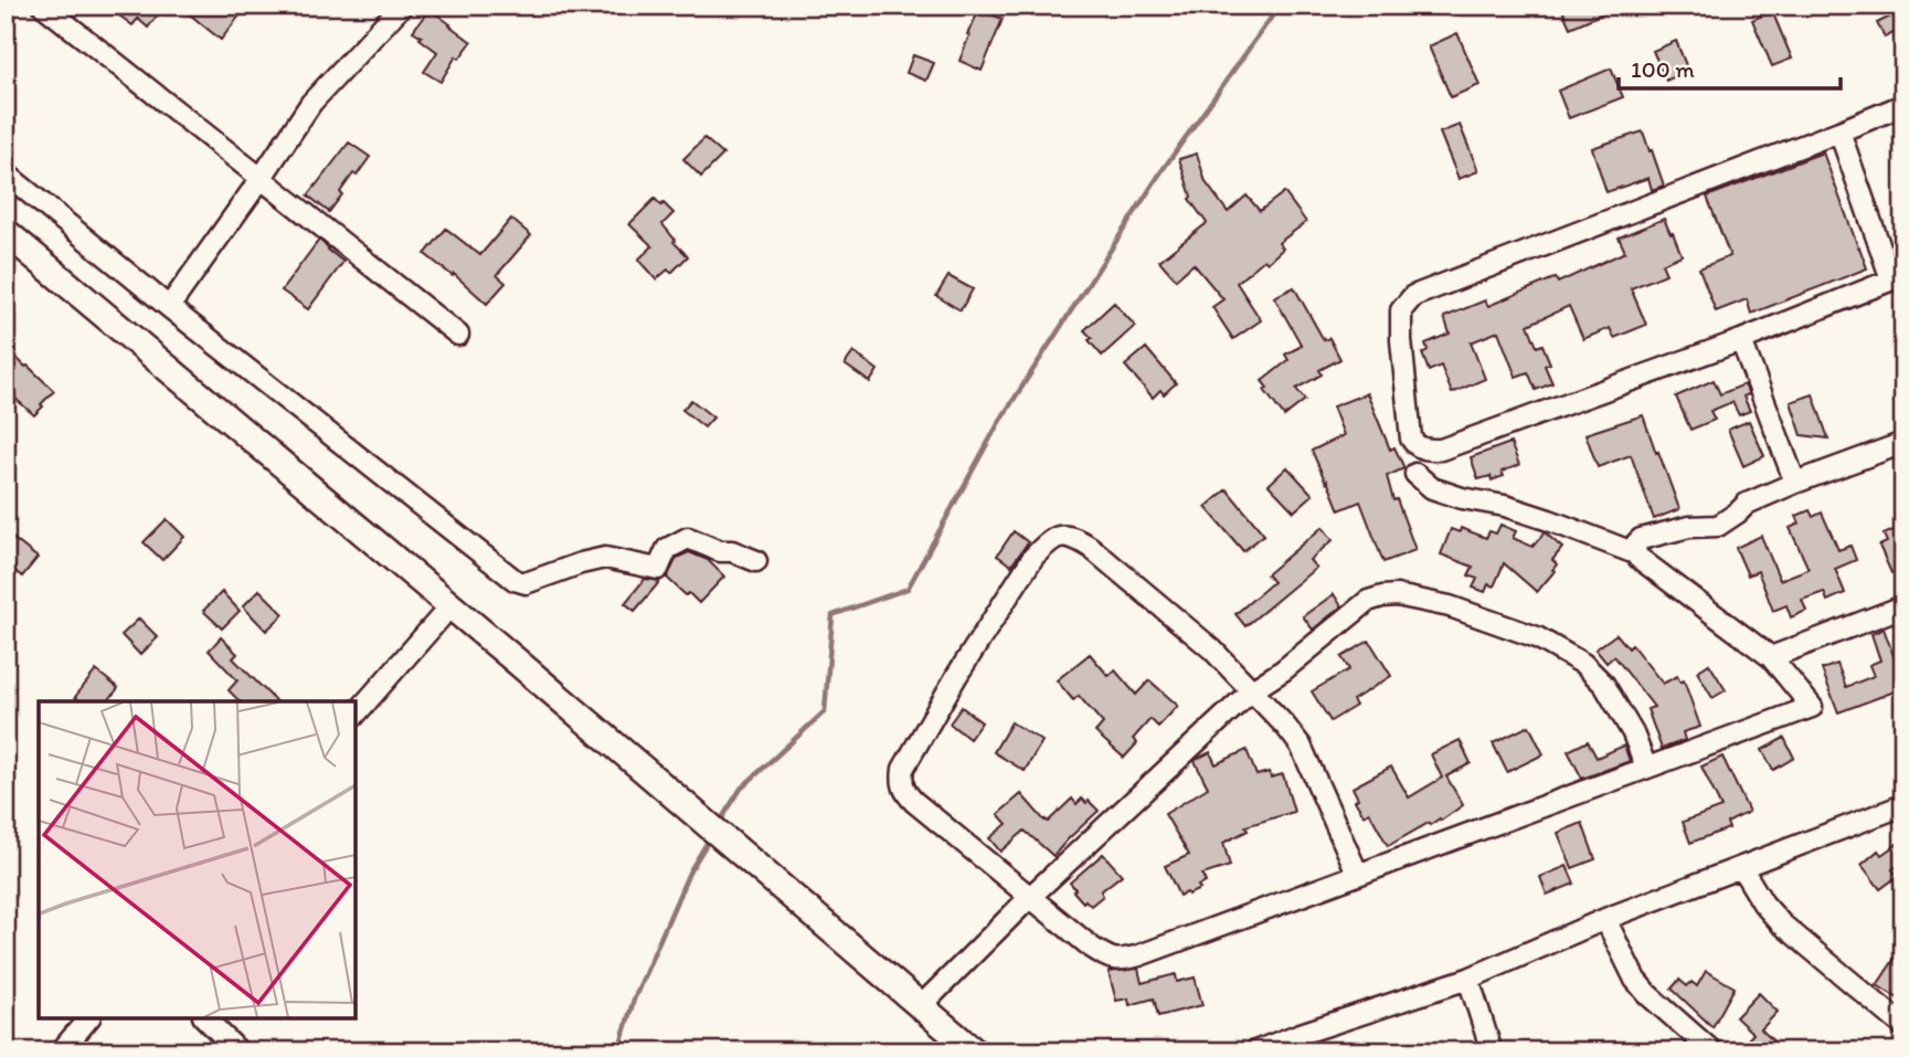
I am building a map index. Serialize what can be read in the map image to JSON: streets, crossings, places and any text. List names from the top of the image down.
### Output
{
  "scale_bar": "100 m"
}
